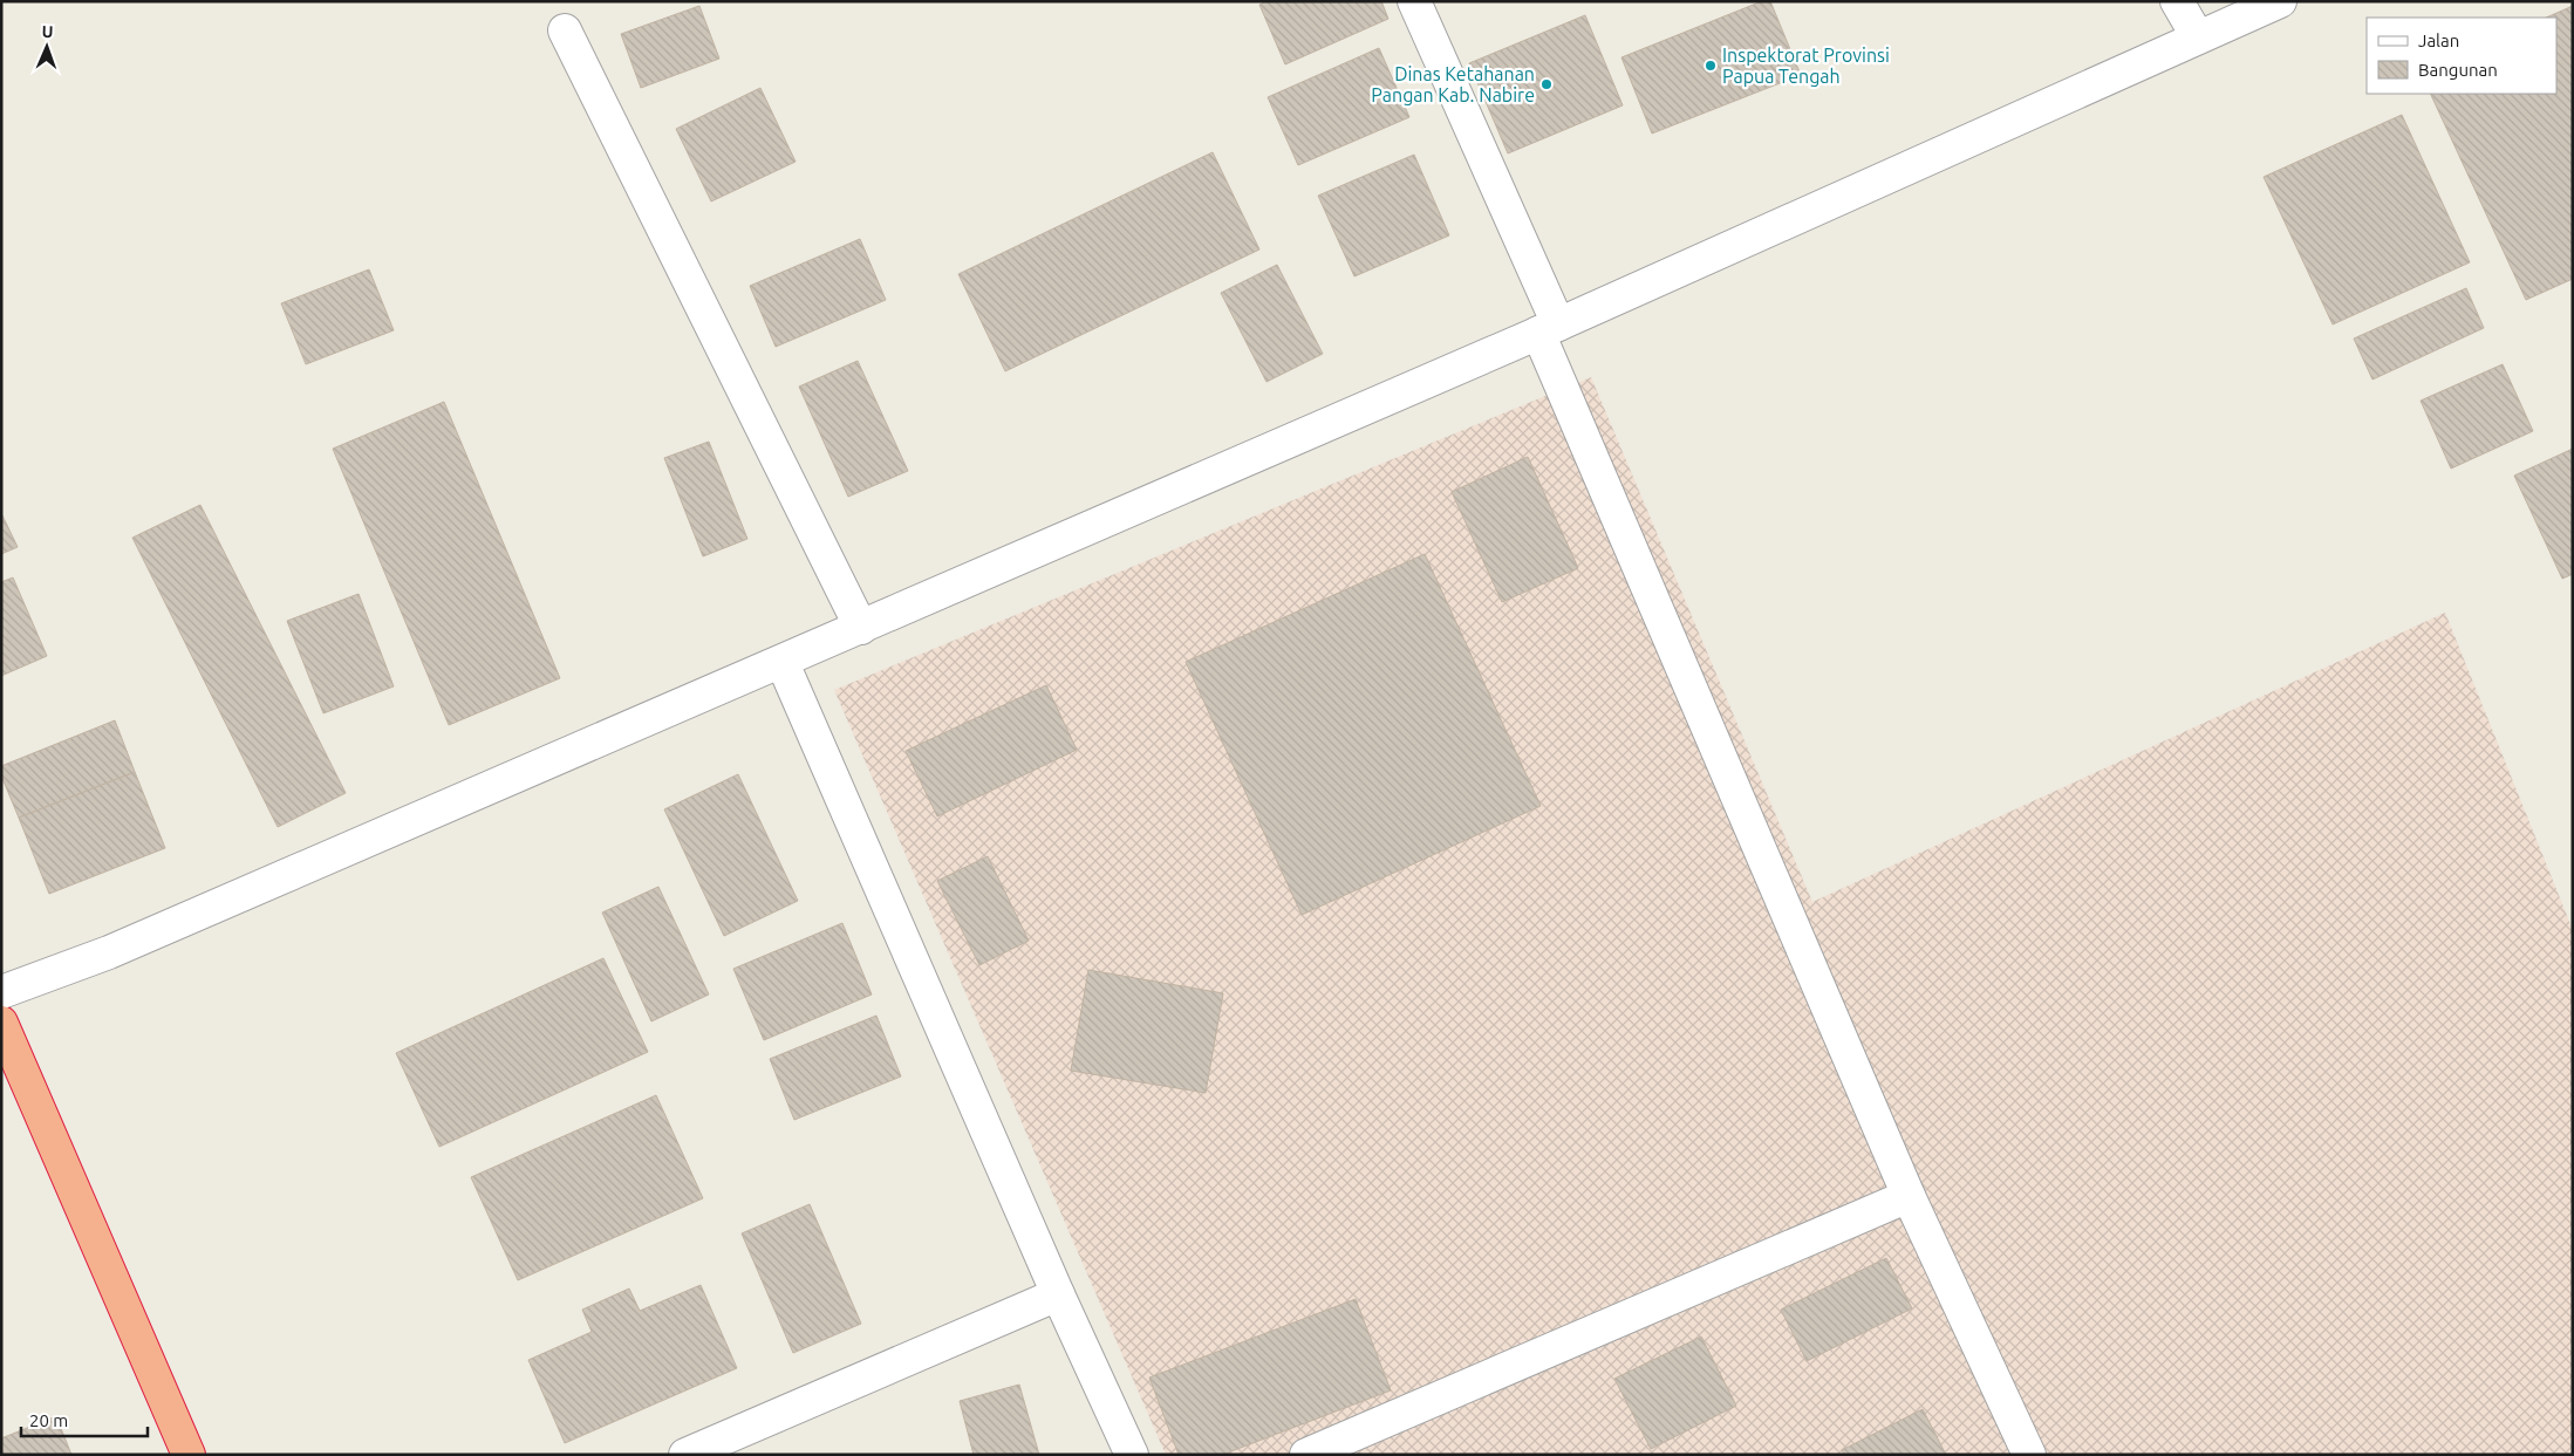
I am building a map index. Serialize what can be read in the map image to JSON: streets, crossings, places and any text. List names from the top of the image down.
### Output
{
  "places": ["Inspektorat Provinsi Papua Tengah", "Dinas Ketahanan Pangan Kab. Nabire"],
  "legend": ["Jalan", "Bangunan"],
  "scale_bar": "20 m",
  "north": "top"
}
